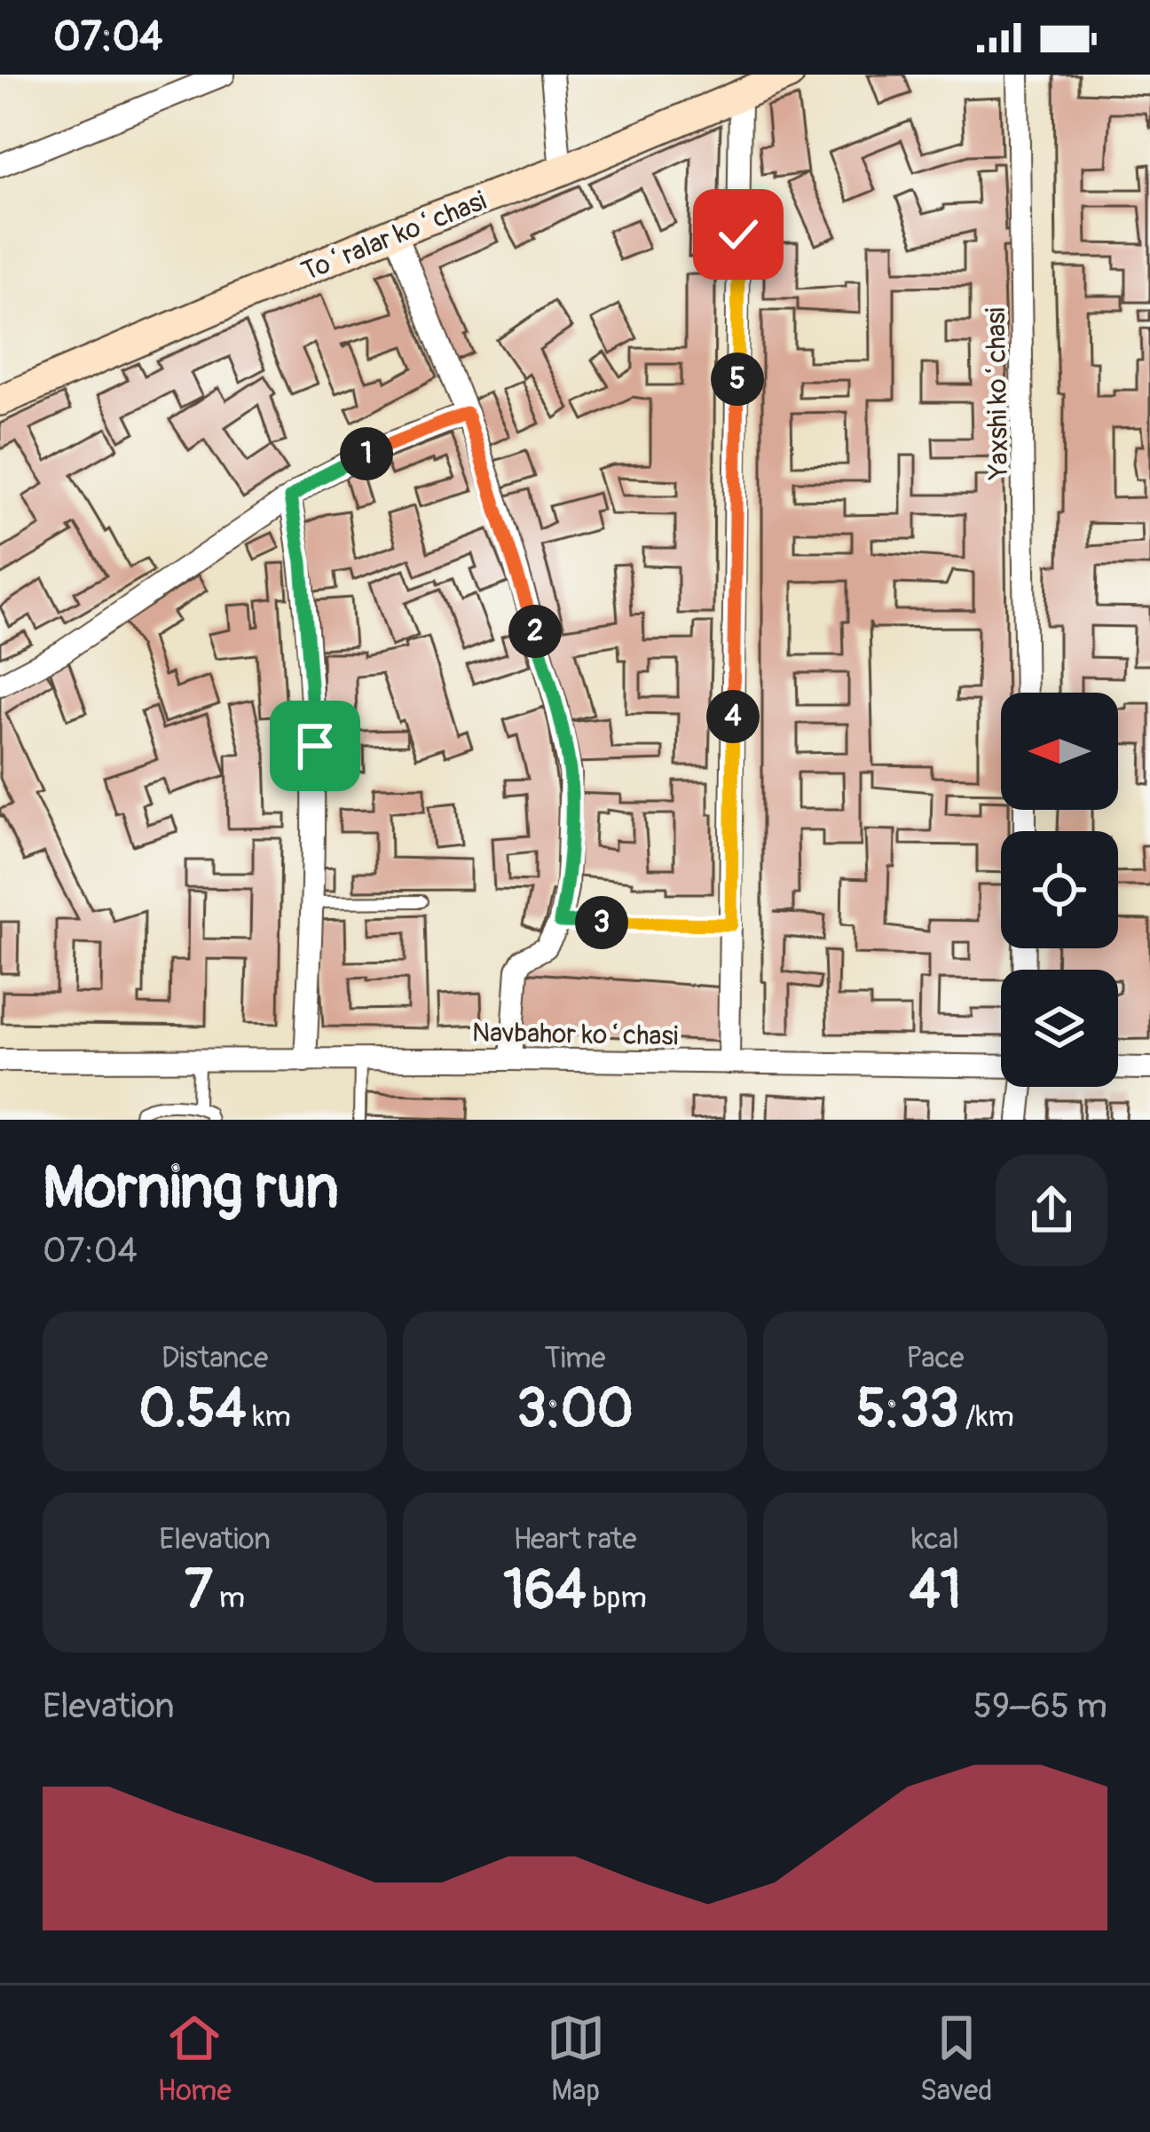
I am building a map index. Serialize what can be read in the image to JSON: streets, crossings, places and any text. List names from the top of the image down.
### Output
{
  "streets": {
    "main road": ["Toʻralar koʻchasi"],
    "street": ["Yaxshi koʻchasi", "Navbahor koʻchasi"]
  },
  "north": "left",
  "page": {
    "status": "07:04",
    "pins": [
      "5",
      "1",
      "2",
      "4",
      "3"
    ],
    "heading": ["Morning run", "07:04"],
    "stats": [
      ["Distance", "0.54 km"],
      ["Time", "3:00"],
      ["Pace", "5:33 /km"],
      ["Elevation", "7 m"],
      ["Heart rate", "164 bpm"],
      ["kcal", "41"]
    ],
    "chart": ["Elevation", "59–65 m"],
    "tabs": ["Home", "Map", "Saved"]
  }
}
